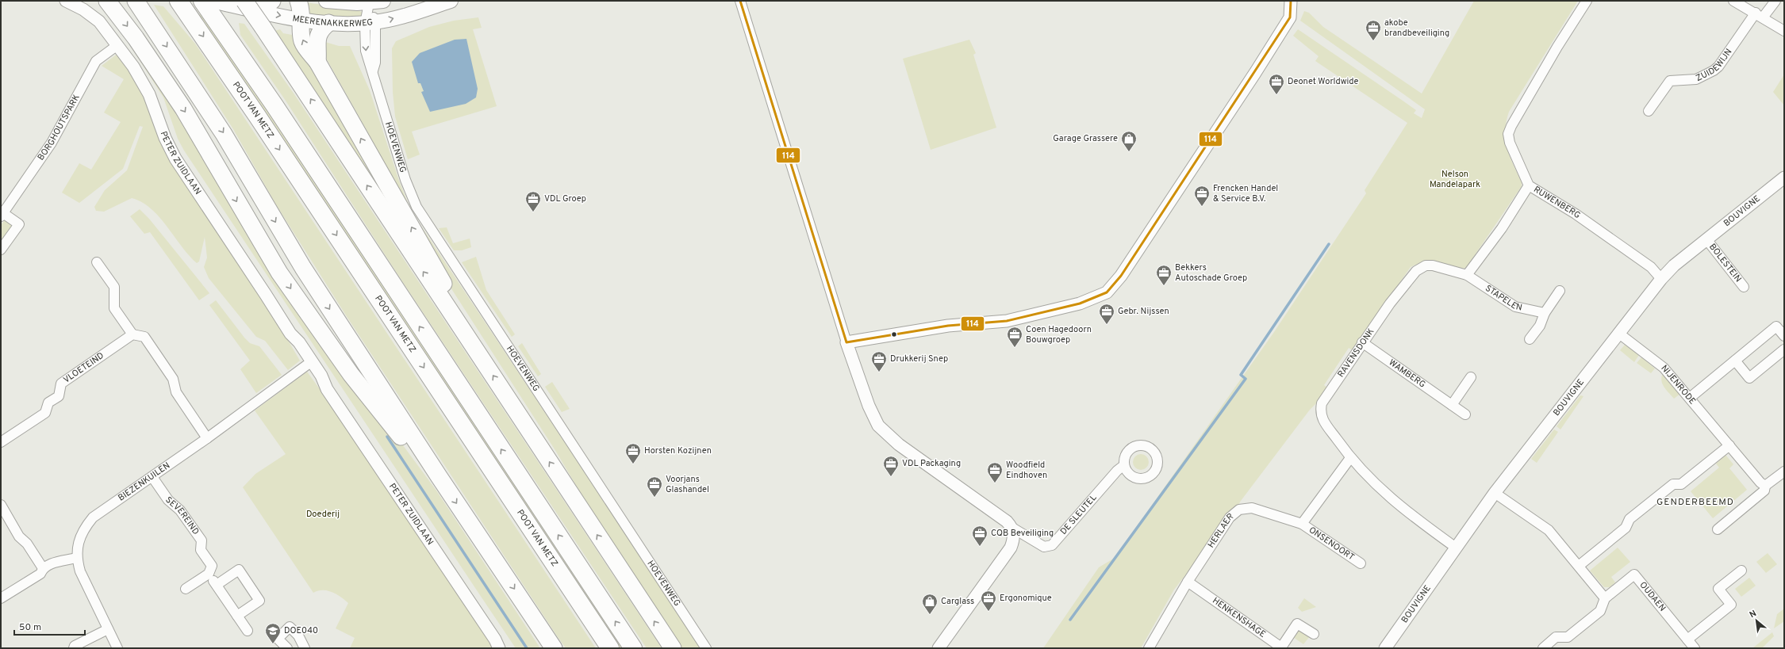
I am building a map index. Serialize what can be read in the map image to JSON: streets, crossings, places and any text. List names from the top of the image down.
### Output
{
  "streets": {
    "highway": ["POOT VAN METZ"],
    "main road": ["MEERENAKKERWEG"],
    "street": [
      "ZUIDEWIJN",
      "BORGHOUTSPARK",
      "HOEVENWEG",
      "PETER ZUIDLAAN",
      "RUWENBERG",
      "BOUVIGNE",
      "BOLESTEIN",
      "STAPELEN",
      "RAVENSDONK",
      "VLOETEIND",
      "WAMBERG",
      "NIJENRODE",
      "BIEZENKUILEN",
      "DE SLEUTEL",
      "SEVEREIND",
      "HERLAER",
      "ONSENOORT",
      "OUDAEN",
      "HENKENSHAGE"
    ]
  },
  "crossings": [
    ["MEERENAKKERWEG", "HOEVENWEG"],
    ["BORGHOUTSPARK", "PETER ZUIDLAAN"],
    ["PETER ZUIDLAAN", "BIEZENKUILEN"],
    ["RUWENBERG", "BOUVIGNE"],
    ["BOUVIGNE", "BOLESTEIN"],
    ["BOUVIGNE", "RAVENSDONK"],
    ["BOUVIGNE", "NIJENRODE"],
    ["STAPELEN", "RAVENSDONK"],
    ["RAVENSDONK", "WAMBERG"],
    ["BIEZENKUILEN", "SEVEREIND"],
    ["HERLAER", "ONSENOORT"],
    ["HERLAER", "HENKENSHAGE"]
  ],
  "one_way": ["MEERENAKKERWEG"],
  "districts": ["GENDERBEEMD"],
  "parks": ["Nelson Mandelapark", "Doederij"],
  "places": {
    "office": [
      "akobe brandbeveiliging",
      "Deonet Worldwide",
      "Frencken Handel & Service B.V.",
      "VDL Groep",
      "Bekkers Autoschade Groep",
      "Gebr. Nijssen",
      "Coen Hagedoorn Bouwgroep",
      "Drukkerij Snep",
      "Horsten Kozijnen",
      "VDL Packaging",
      "Woodfield Eindhoven",
      "Voorjans Glashandel",
      "CQB Beveiliging",
      "Ergonomique"
    ],
    "shop": ["Garage Grassere", "Carglass"],
    "school or university": ["DOE040"]
  },
  "lines": ["transit line 114"],
  "scale_bar": "50 m",
  "north": "top left"
}
